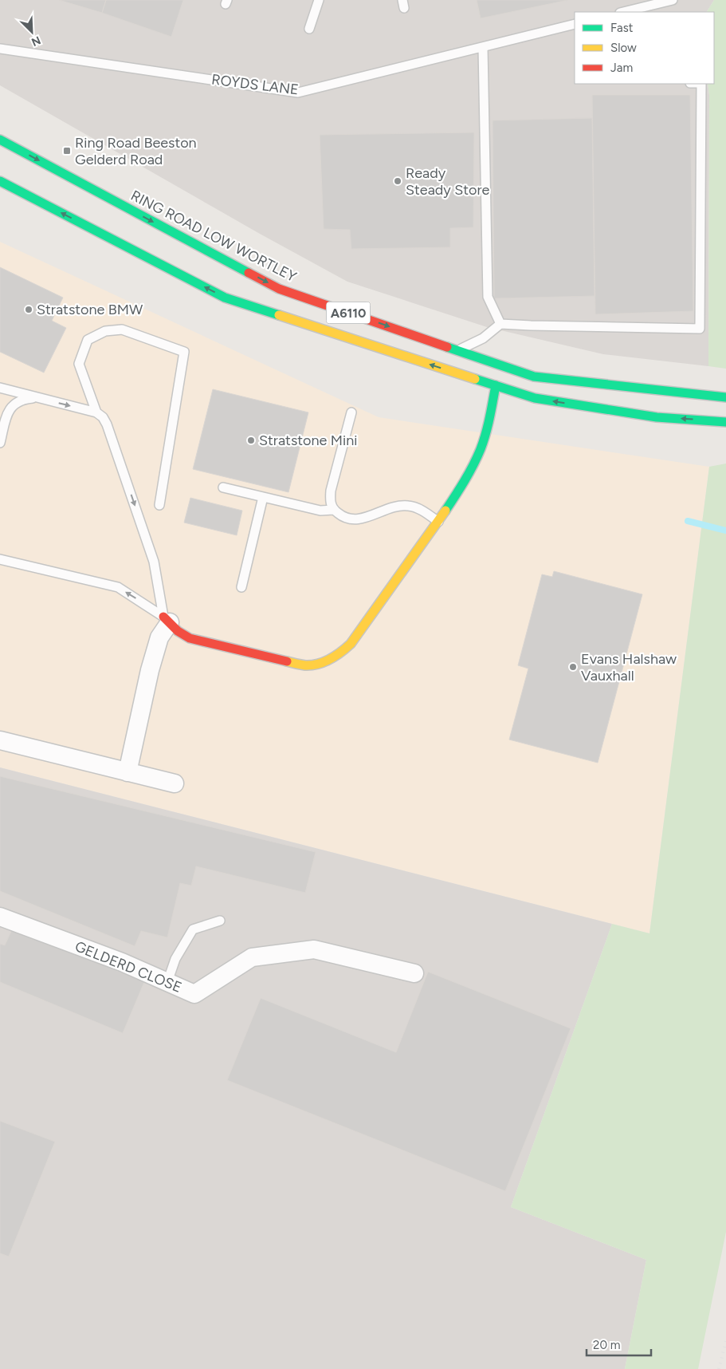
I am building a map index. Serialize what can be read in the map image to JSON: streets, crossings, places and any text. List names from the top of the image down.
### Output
{
  "streets": {
    "main road": ["RING ROAD LOW WORTLEY", "A6110"],
    "street": ["GELDERD CLOSE"],
    "lane": ["ROYDS LANE"]
  },
  "places": {
    "transit": ["Ring Road Beeston Gelderd Road"],
    "other": [
      "Ready Steady Store",
      "Stratstone BMW",
      "Stratstone Mini",
      "Evans Halshaw Vauxhall"
    ]
  },
  "legend": ["Fast", "Slow", "Jam"],
  "scale_bar": "20 m",
  "north": "bottom right"
}
